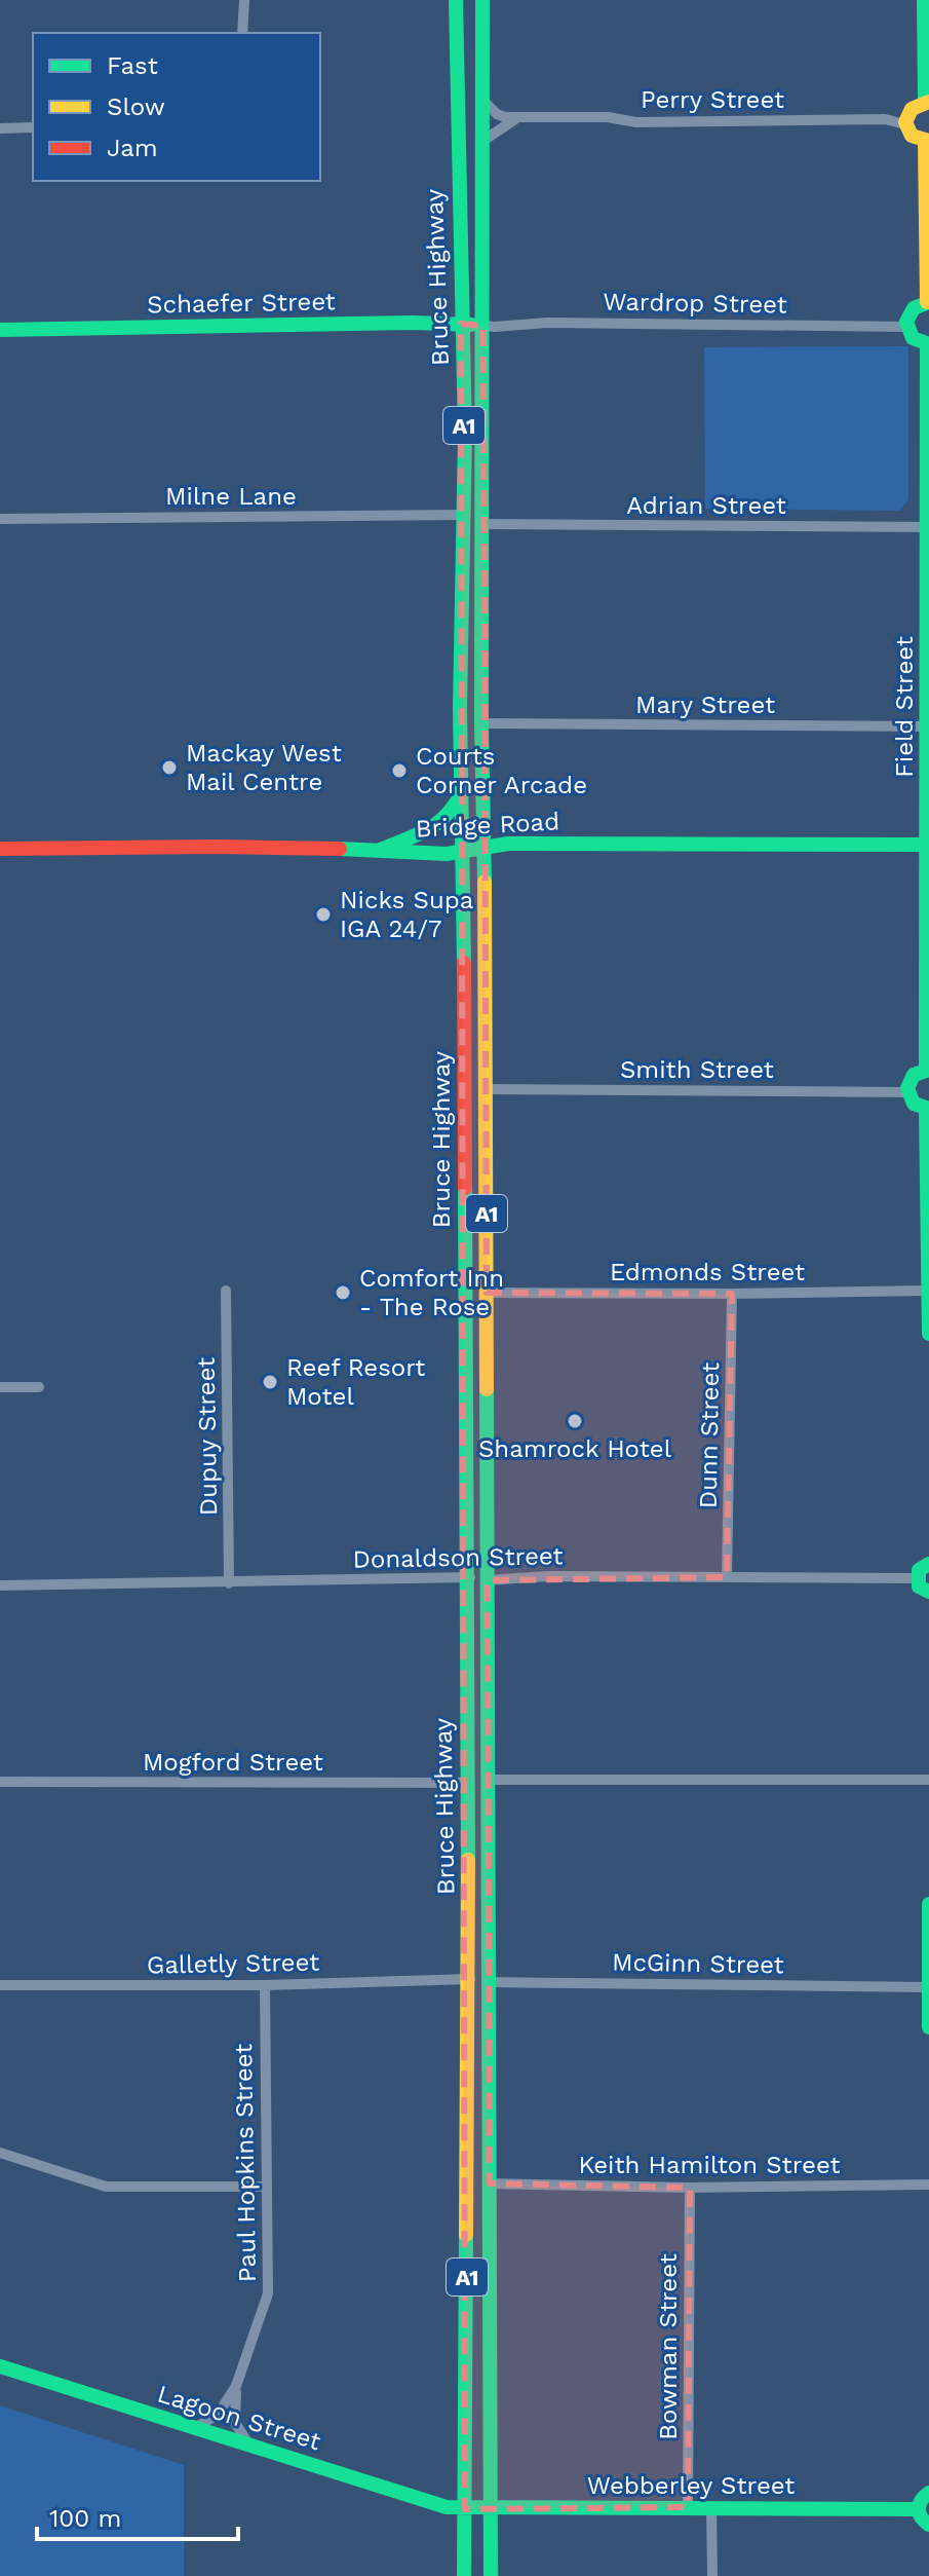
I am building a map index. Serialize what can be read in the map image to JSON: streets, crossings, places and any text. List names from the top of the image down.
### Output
{
  "streets": {
    "main road": [
      "Bruce Highway",
      "Schaefer Street",
      "A1",
      "Field Street",
      "Bridge Road",
      "Lagoon Street",
      "Webberley Street"
    ],
    "street": [
      "Perry Street",
      "Wardrop Street",
      "Milne Lane",
      "Adrian Street",
      "Mary Street",
      "Smith Street",
      "Edmonds Street",
      "Dunn Street",
      "Dupuy Street",
      "Donaldson Street",
      "Mogford Street",
      "Galletly Street",
      "McGinn Street",
      "Paul Hopkins Street",
      "Keith Hamilton Street",
      "Bowman Street"
    ]
  },
  "crossings": [
    ["Perry Street", "Bruce Highway"],
    ["Bruce Highway", "Schaefer Street"],
    ["Bruce Highway", "Wardrop Street"],
    ["Bruce Highway", "Milne Lane"],
    ["Bruce Highway", "Adrian Street"],
    ["Bruce Highway", "Mary Street"],
    ["Bruce Highway", "Bridge Road"],
    ["Bruce Highway", "Smith Street"],
    ["Bruce Highway", "Edmonds Street"],
    ["Bruce Highway", "Donaldson Street"],
    ["Bruce Highway", "Mogford Street"],
    ["Bruce Highway", "Galletly Street"],
    ["Bruce Highway", "McGinn Street"],
    ["Bruce Highway", "Keith Hamilton Street"],
    ["Bruce Highway", "Lagoon Street"],
    ["Bruce Highway", "Webberley Street"],
    ["Schaefer Street", "Wardrop Street"],
    ["Adrian Street", "Field Street"],
    ["Mary Street", "Field Street"],
    ["Field Street", "Bridge Road"],
    ["Edmonds Street", "Dunn Street"],
    ["Dunn Street", "Donaldson Street"],
    ["Dupuy Street", "Donaldson Street"],
    ["Galletly Street", "McGinn Street"],
    ["Galletly Street", "Paul Hopkins Street"],
    ["Paul Hopkins Street", "Lagoon Street"],
    ["Keith Hamilton Street", "Bowman Street"],
    ["Bowman Street", "Webberley Street"],
    ["Lagoon Street", "Webberley Street"]
  ],
  "places": [
    "Mackay West Mail Centre",
    "Courts Corner Arcade",
    "Nicks Supa IGA 24/7",
    "Comfort Inn - The Rose",
    "Reef Resort Motel",
    "Shamrock Hotel"
  ],
  "legend": ["Fast", "Slow", "Jam"],
  "scale_bar": "100 m"
}
